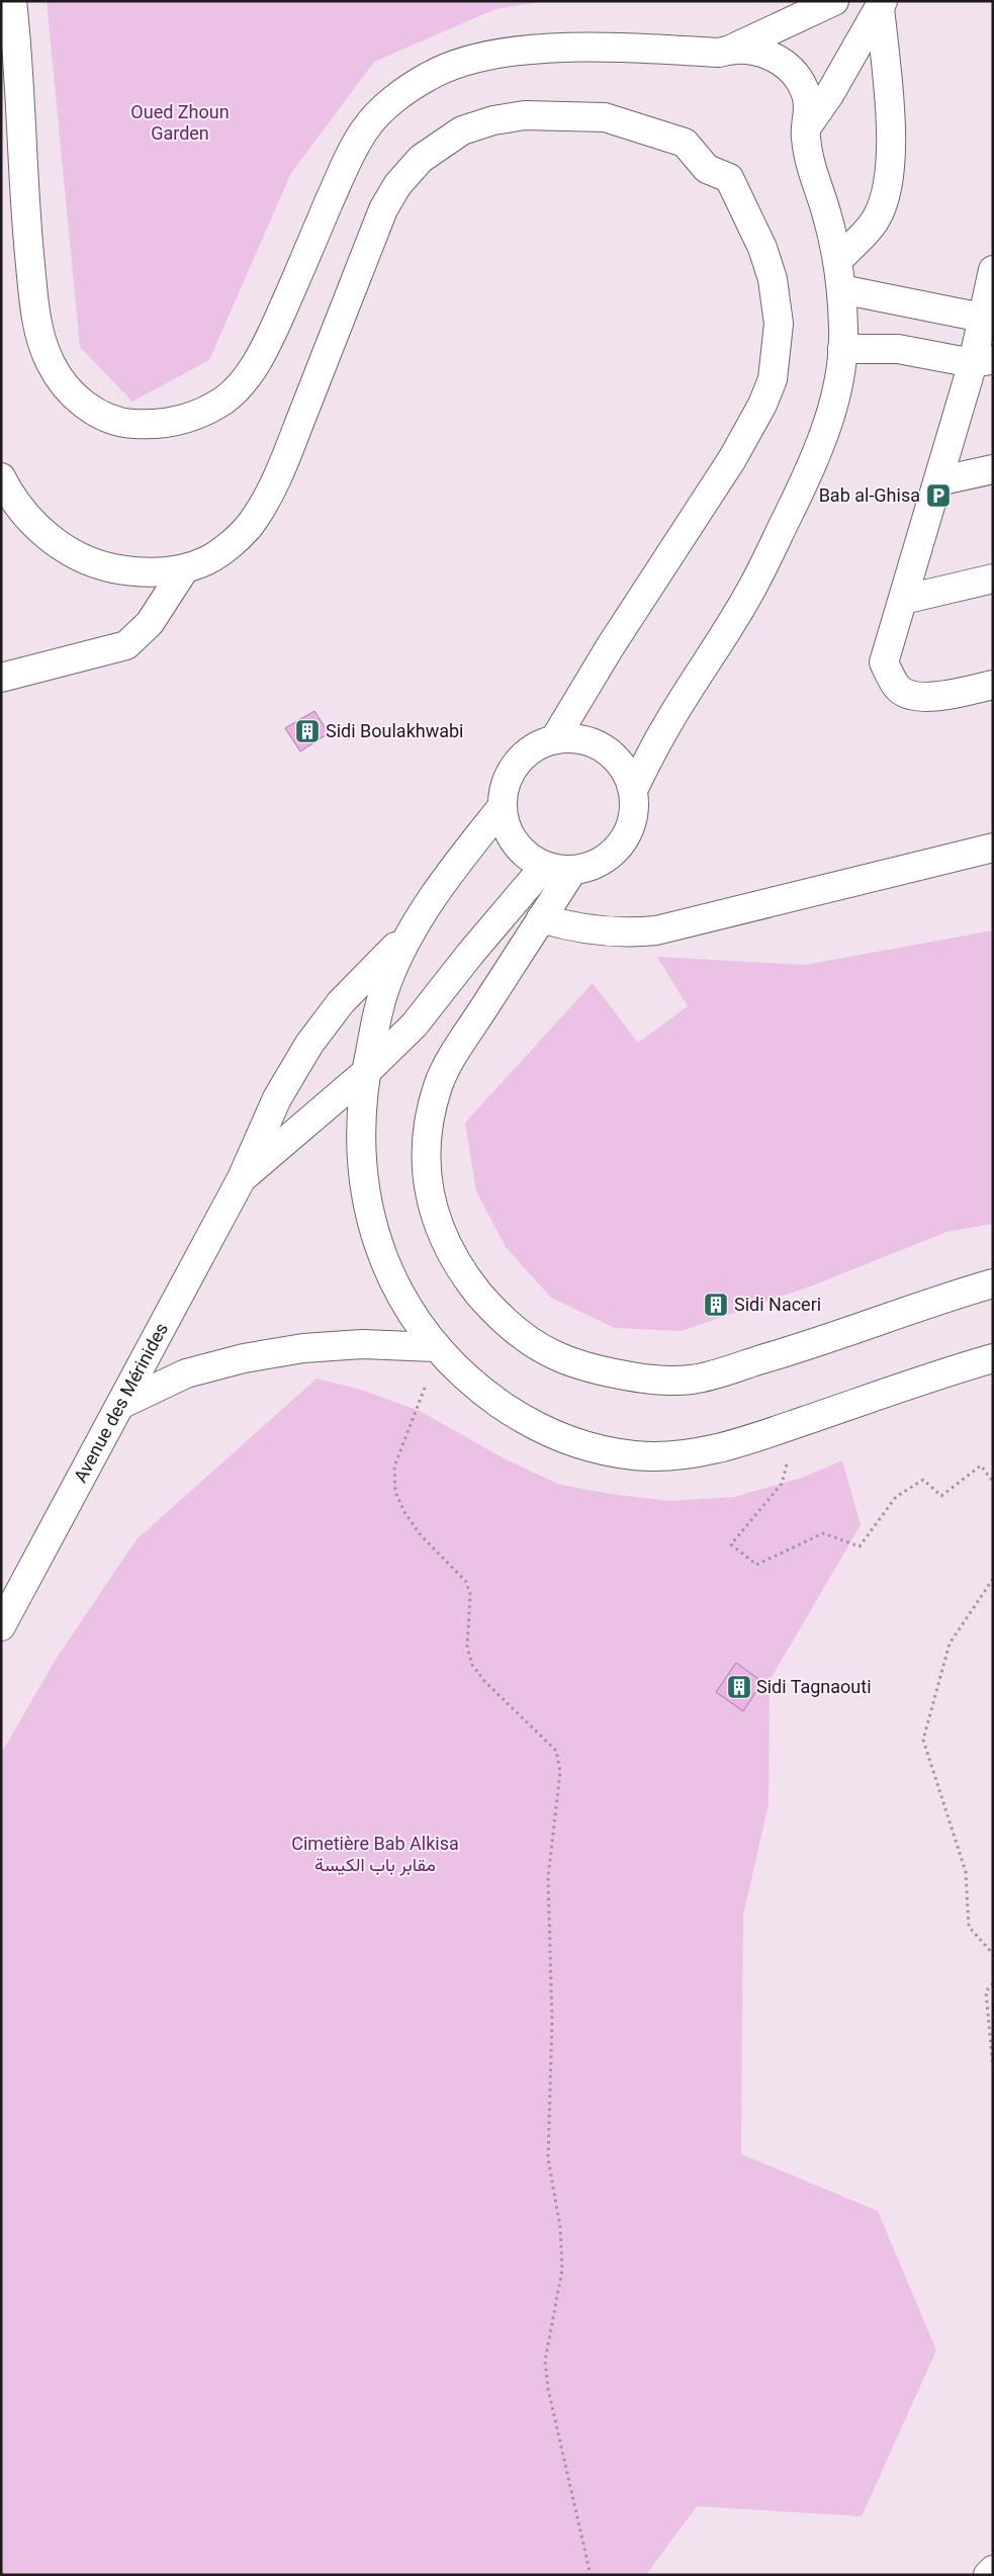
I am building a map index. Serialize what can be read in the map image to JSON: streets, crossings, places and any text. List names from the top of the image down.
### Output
{
  "streets": {
    "main road": ["Avenue des Mérinides"]
  },
  "parks": ["Oued Zhoun Garden", "Cimetière Bab Alkisa مقابر باب الكيسة"],
  "places": {
    "parking": ["Bab al-Ghisa"],
    "building": ["Sidi Boulakhwabi", "Sidi Naceri", "Sidi Tagnaouti"]
  }
}
